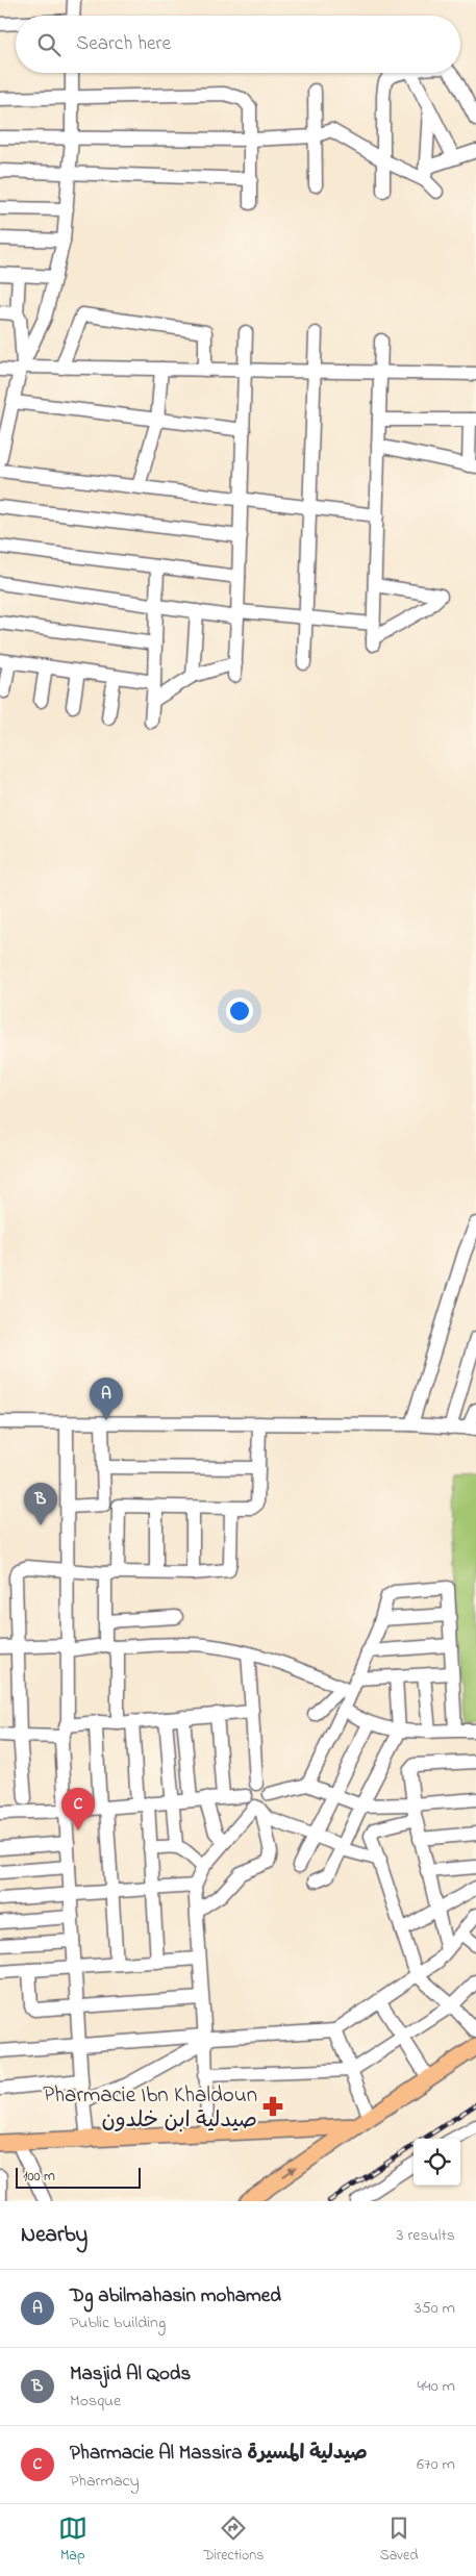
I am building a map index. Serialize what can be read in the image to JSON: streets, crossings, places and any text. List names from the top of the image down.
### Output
{
  "places": {
    "pharmacy": ["Pharmacie Ibn Khaldoun صيدلية ابن خلدون"]
  },
  "scale_bar": "100 m",
  "page": {
    "search": "Search here",
    "pins": ["A", "B", "C"],
    "scale": "100 m",
    "heading": ["Nearby", "3 results"],
    "list": [
      {
        "mark": "A",
        "name": "Dg abilmahasin mohamed",
        "note": "Public building",
        "value": "350 m"
      },
      {
        "mark": "B",
        "name": "Masjid Al Qods",
        "note": "Mosque",
        "value": "440 m"
      },
      {
        "mark": "C",
        "name": "Pharmacie Al Massira صيدلية المسيرة",
        "note": "Pharmacy",
        "value": "670 m"
      }
    ],
    "nav": ["Map", "Directions", "Saved"]
  }
}
